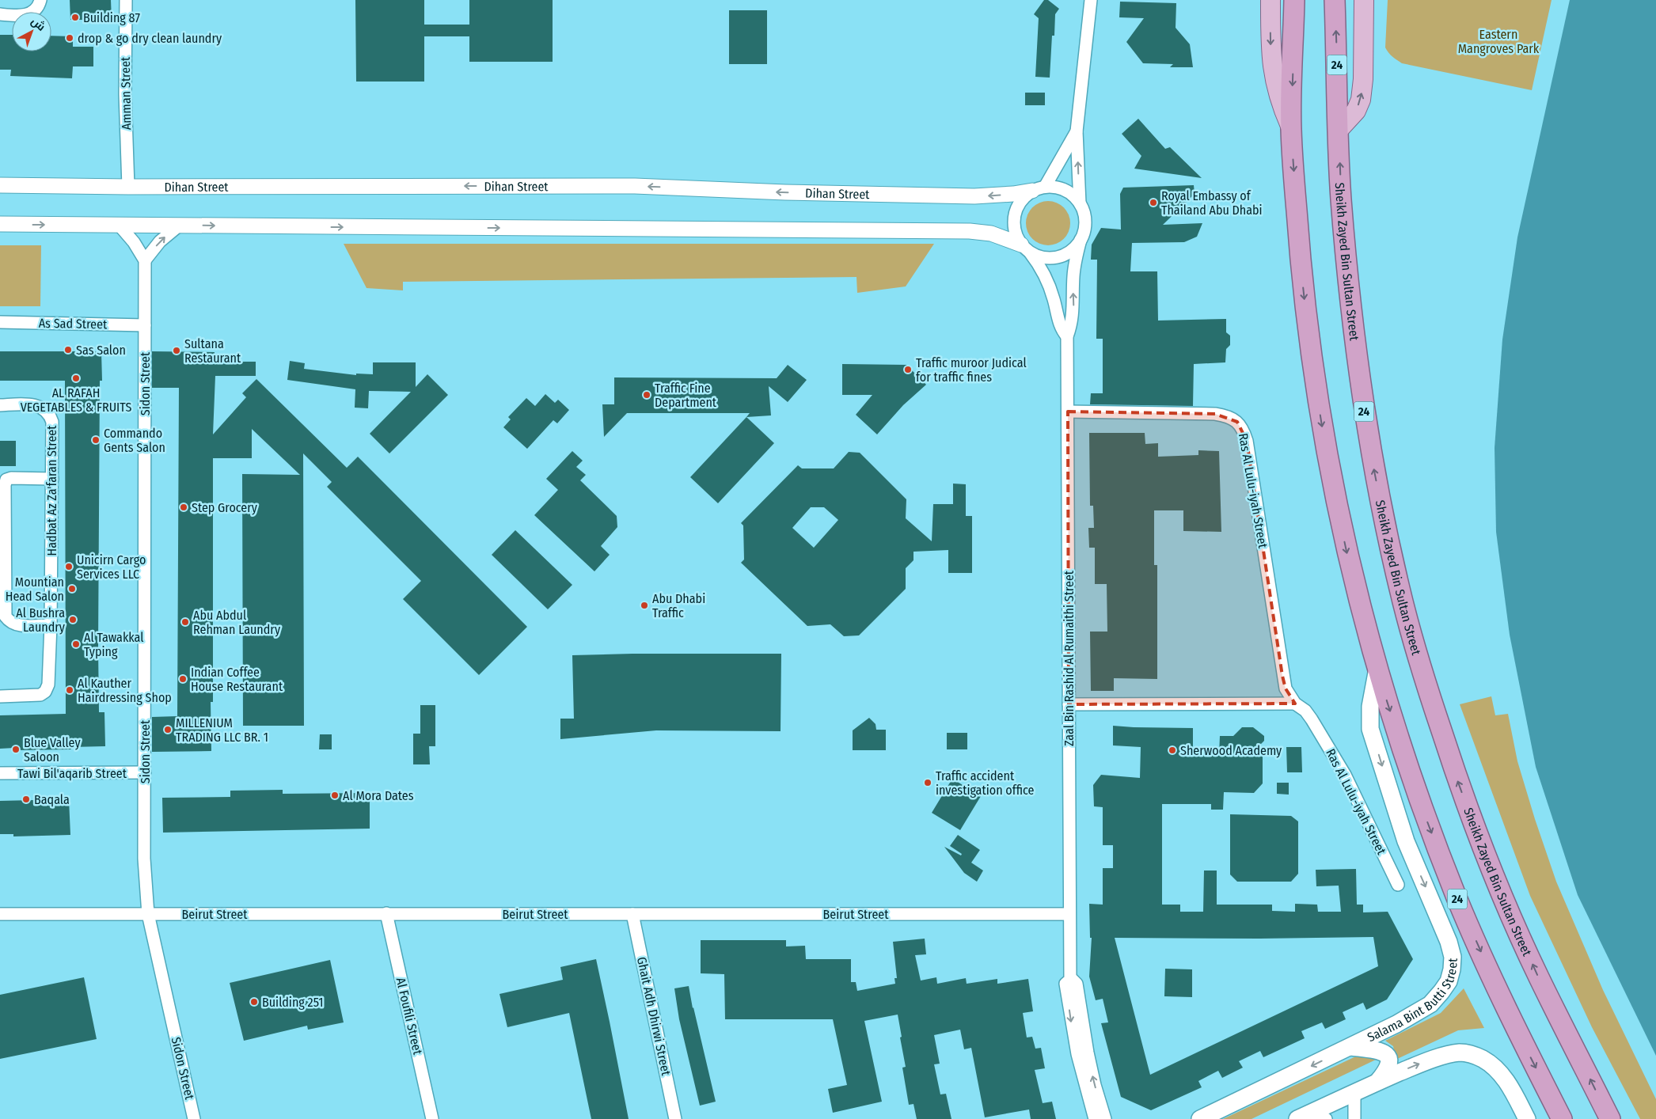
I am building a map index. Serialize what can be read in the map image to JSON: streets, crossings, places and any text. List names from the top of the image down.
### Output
{
  "streets": {
    "highway": ["24", "Sheikh Zayed Bin Sultan Street"],
    "main road": ["Salama Bint Butti Street"],
    "street": [
      "Amman Street",
      "Dihan Street",
      "As Sad Street",
      "Sidon Street",
      "Hadbat Az Za'faran Street",
      "Ras Al Lulu-iyah Street",
      "Zaal Bin Rashid Al Rumaithi Street",
      "Tawi Bil'aqarib Street",
      "Beirut Street",
      "Al Foufili Street",
      "Ghait Adh Dhirwi Street"
    ]
  },
  "crossings": [
    ["24", "Salama Bint Butti Street"],
    ["Amman Street", "Dihan Street"],
    ["Dihan Street", "Zaal Bin Rashid Al Rumaithi Street"],
    ["As Sad Street", "Sidon Street"],
    ["Sidon Street", "Tawi Bil'aqarib Street"],
    ["Sidon Street", "Beirut Street"],
    ["Ras Al Lulu-iyah Street", "Zaal Bin Rashid Al Rumaithi Street"],
    ["Zaal Bin Rashid Al Rumaithi Street", "Beirut Street"],
    ["Beirut Street", "Al Foufili Street"],
    ["Beirut Street", "Ghait Adh Dhirwi Street"]
  ],
  "parks": ["Eastern Mangroves Park"],
  "places": [
    "Building 87",
    "drop & go dry clean laundry",
    "Royal Embassy of Thailand Abu Dhabi",
    "Sas Salon",
    "Sultana Restaurant",
    "Traffic muroor Judical for traffic fines",
    "AL RAFAH VEGETABLES & FRUITS",
    "Traffic Fine Department",
    "Commando Gents Salon",
    "Step Grocery",
    "Unicirn Cargo Services LLC",
    "Mountian Head Salon",
    "Abu Dhabi Traffic",
    "Al Bushra Laundry",
    "Abu Abdul Rehman Laundry",
    "Al Tawakkal Typing",
    "Indian Coffee House Restaurant",
    "Al Kauther Hairdressing Shop",
    "MILLENIUM TRADING LLC BR. 1",
    "Blue Valley Saloon",
    "Sherwood Academy",
    "Traffic accident investigation office",
    "Al Mora Dates",
    "Baqala",
    "Building 251"
  ],
  "north": "top right"
}
